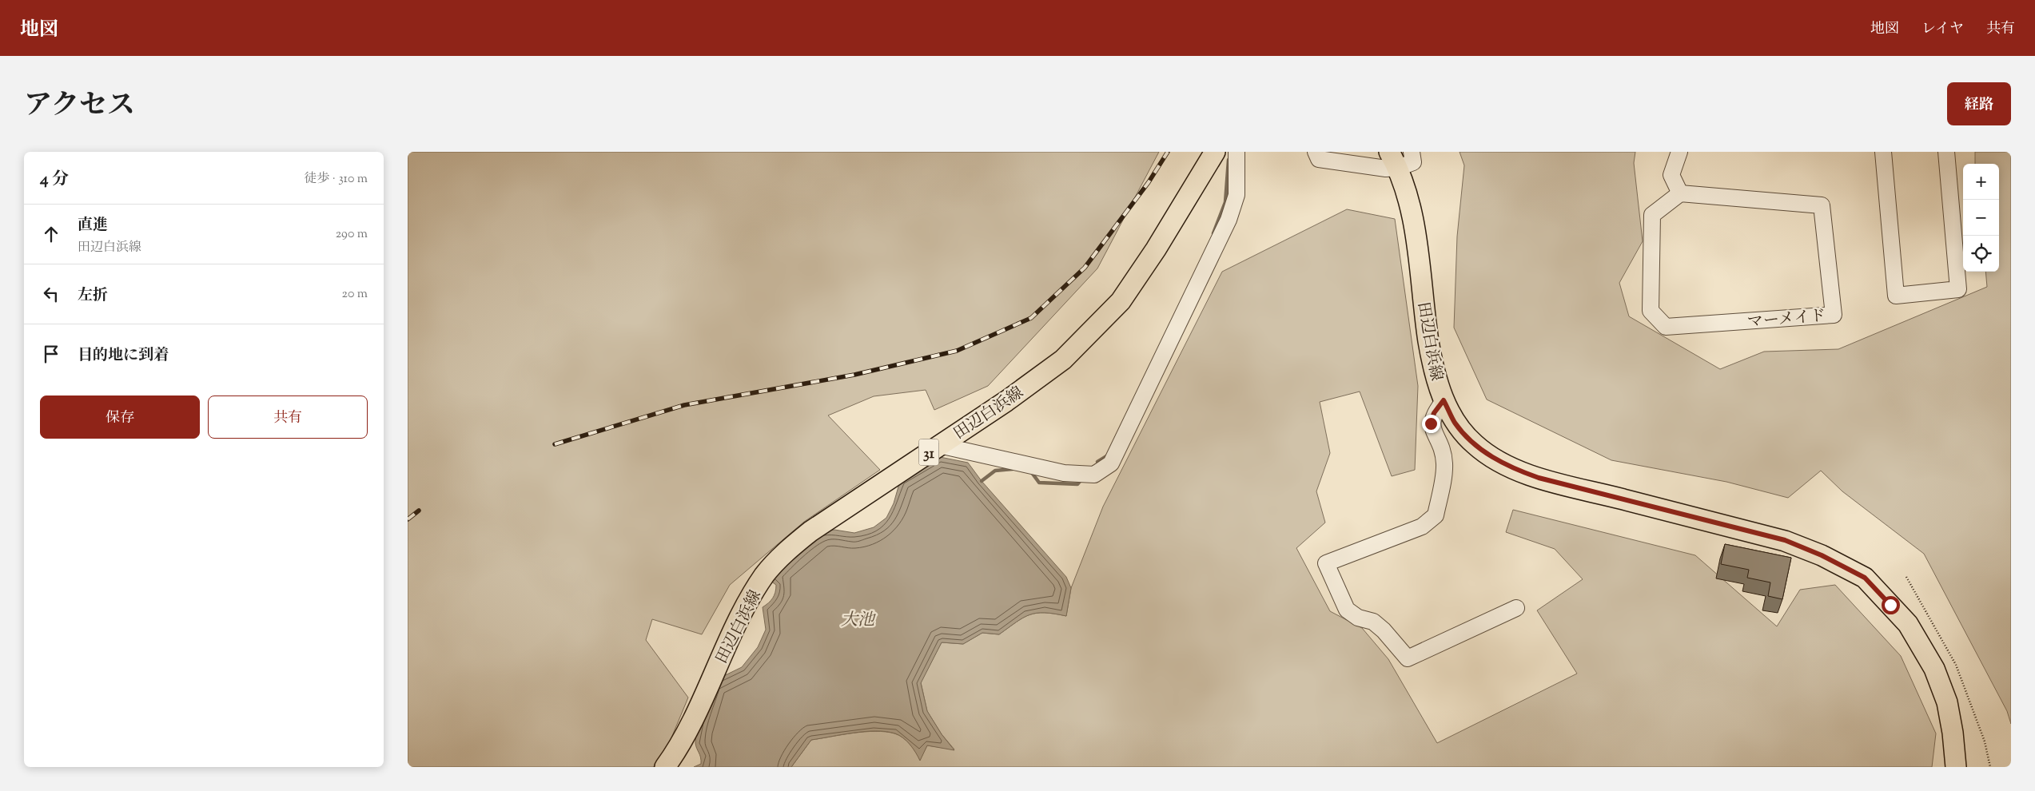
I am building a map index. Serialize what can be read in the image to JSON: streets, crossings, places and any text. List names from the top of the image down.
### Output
{
  "streets": {
    "main road": ["田辺白浜線", "31"],
    "street": ["マーメイド"]
  },
  "water": ["大池"],
  "page": {
    "header": "地図",
    "nav": ["地図", "レイヤ", "共有"],
    "title": "アクセス",
    "buttons": [
      "経路",
      ["保存", "共有"]
    ],
    "heading": ["4 分", "徒歩 · 310 m"],
    "map_buttons": ["+", "−"],
    "list": [
      ["直進", "田辺白浜線", "290 m"],
      ["左折", "20 m"],
      "目的地に到着"
    ]
  }
}
